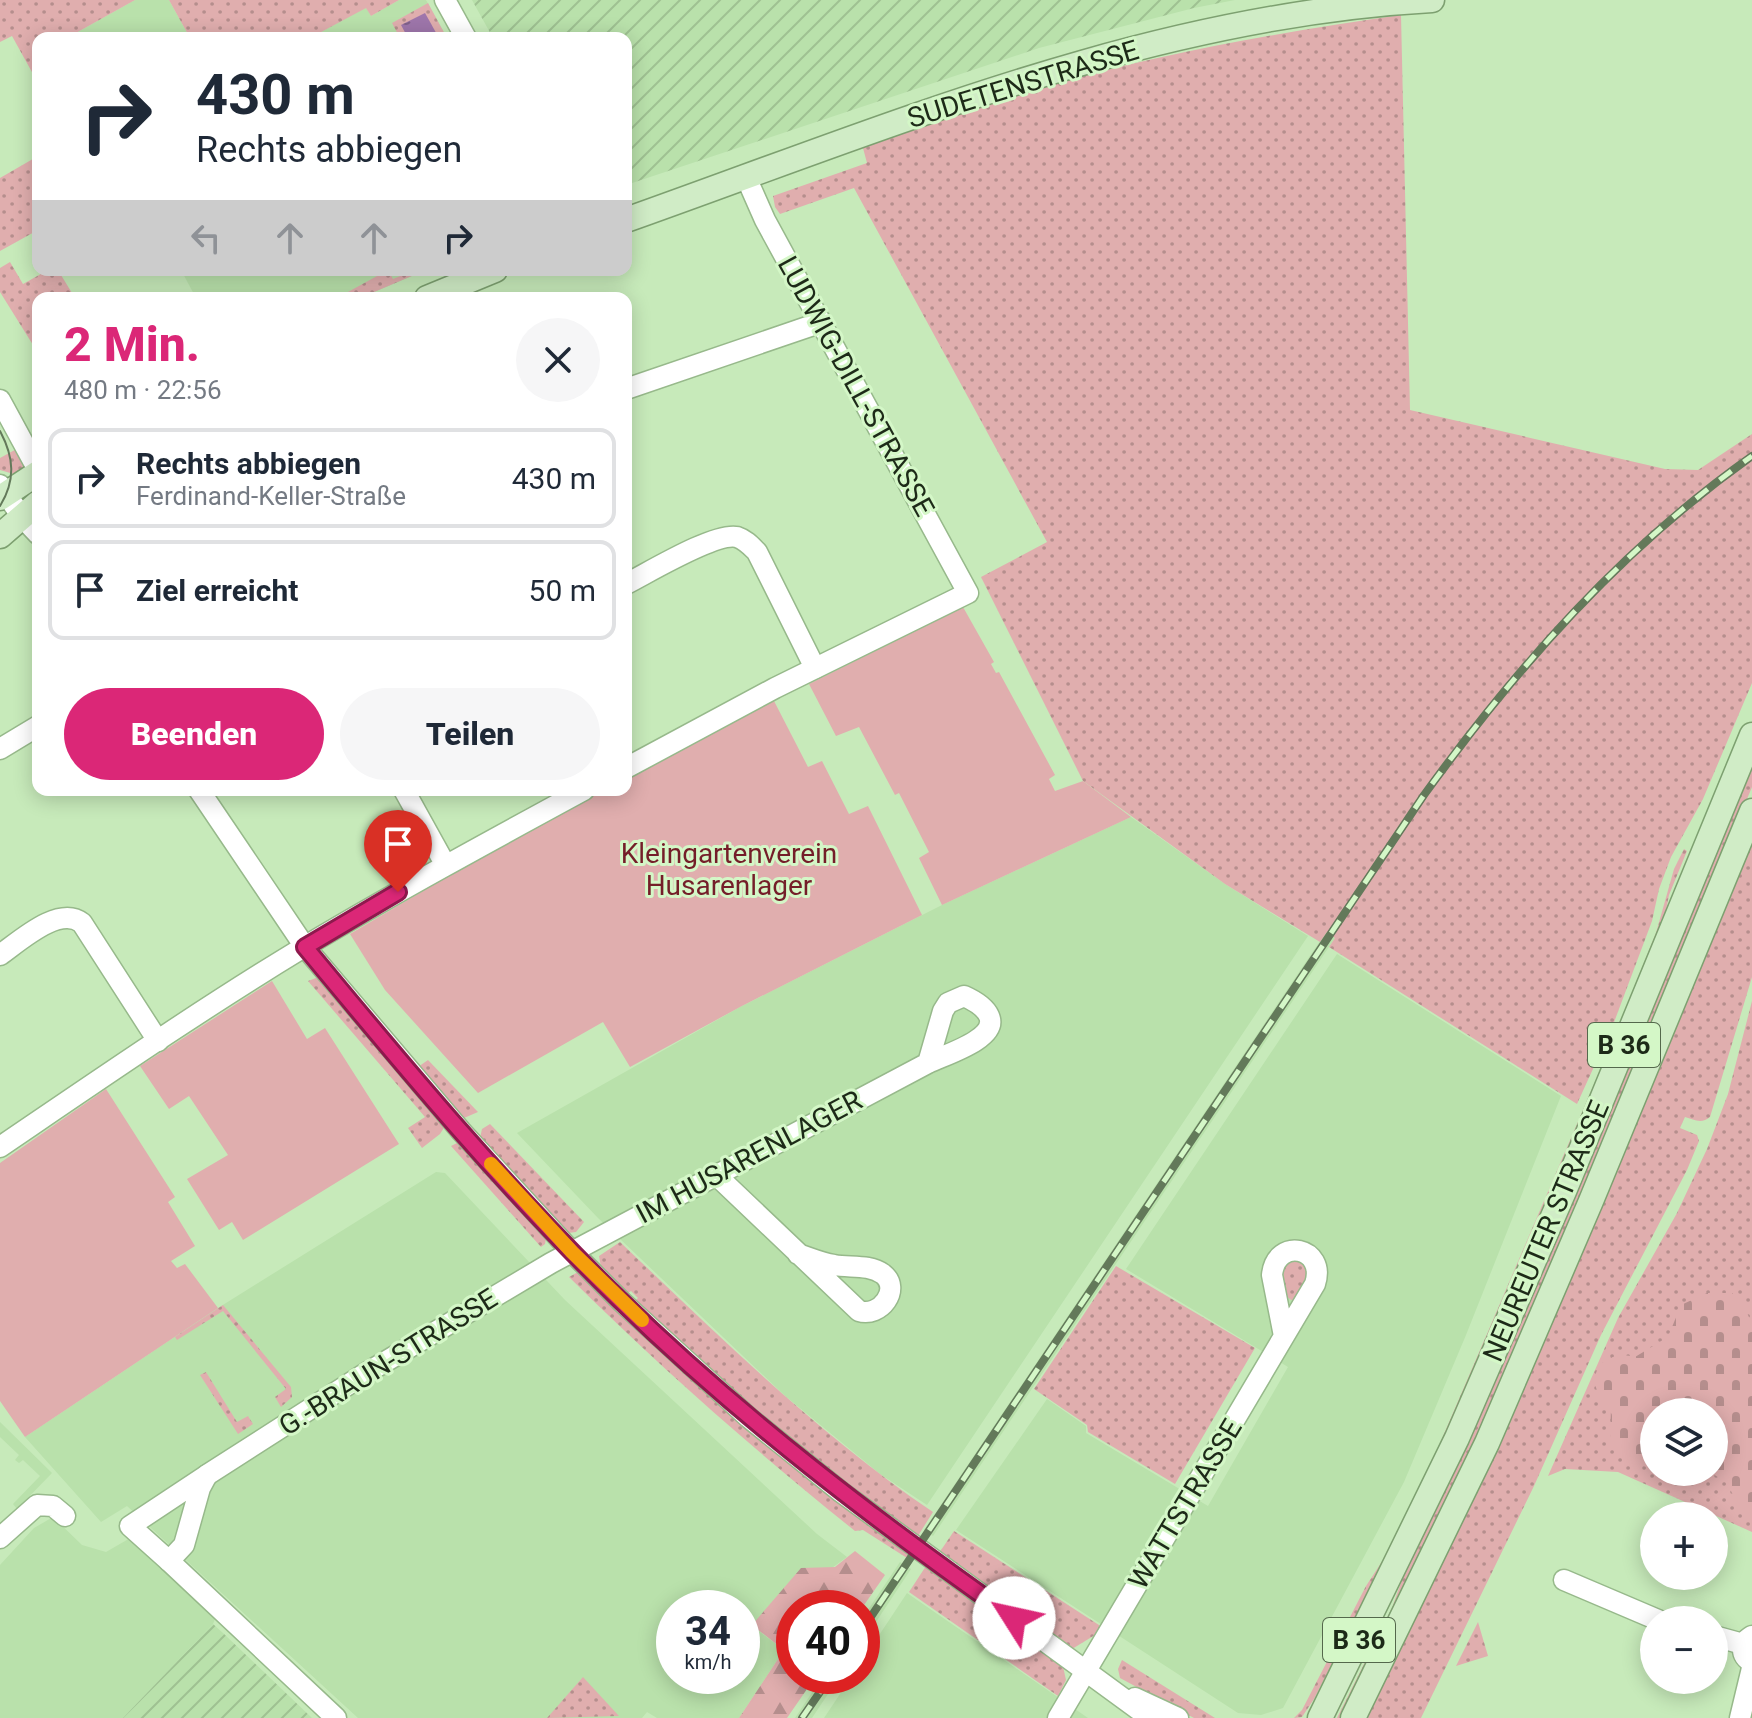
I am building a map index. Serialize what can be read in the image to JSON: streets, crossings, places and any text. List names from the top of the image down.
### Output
{
  "streets": {
    "main road": ["SUDETENSTRASSE", "B 36", "NEUREUTER STRASSE"],
    "street": [
      "LUDWIG-DILL-STRASSE",
      "IM HUSARENLAGER",
      "G.-BRAUN-STRASSE",
      "WATTSTRASSE"
    ]
  },
  "crossings": [
    ["SUDETENSTRASSE", "LUDWIG-DILL-STRASSE"],
    ["IM HUSARENLAGER", "G.-BRAUN-STRASSE"]
  ],
  "parks": ["Kleingartenverein Husarenlager"],
  "page": {
    "turn": ["430 m", "Rechts abbiegen"],
    "heading": ["2 Min.", "480 m · 22:56"],
    "list": [
      {
        "name": "Rechts abbiegen",
        "note": "Ferdinand-Keller-Straße",
        "value": "430 m"
      },
      {
        "name": "Ziel erreicht",
        "value": "50 m"
      }
    ],
    "buttons": ["Beenden", "Teilen"],
    "map_buttons": ["+", "−"],
    "speed": "34 km/h",
    "limit": "40"
  }
}
